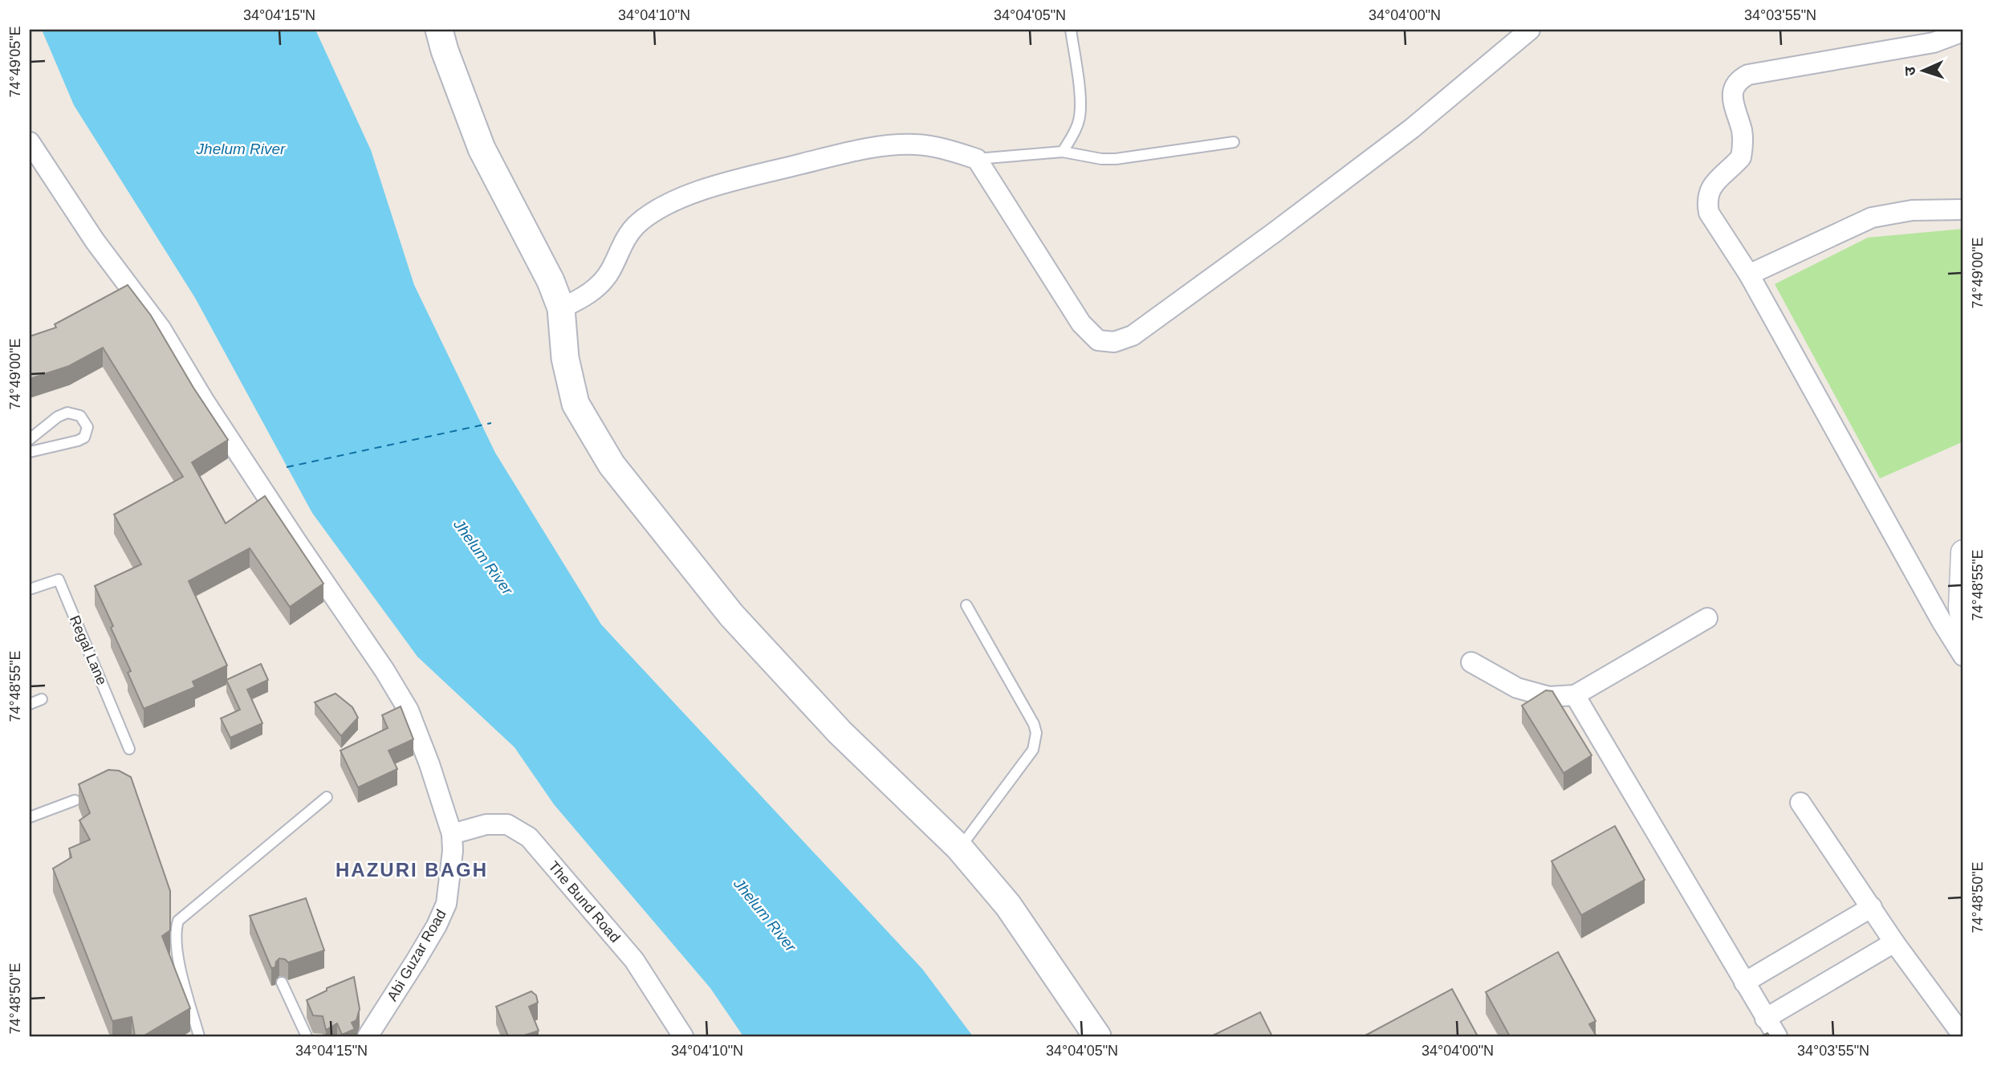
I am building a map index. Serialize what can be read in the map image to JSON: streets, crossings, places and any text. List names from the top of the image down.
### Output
{
  "streets": {
    "street": ["The Bund Road", "Abi Guzar Road"],
    "lane": ["Regal Lane"]
  },
  "crossings": [
    ["The Bund Road", "Abi Guzar Road"]
  ],
  "districts": ["HAZURI BAGH"],
  "water": ["Jhelum River"],
  "north": "left",
  "coordinates": [
    "34°04'15\"N",
    "34°04'10\"N",
    "34°04'05\"N",
    "34°04'00\"N",
    "34°03'55\"N",
    "74°49'05\"E",
    "74°49'00\"E",
    "74°48'55\"E",
    "74°48'50\"E"
  ]
}
